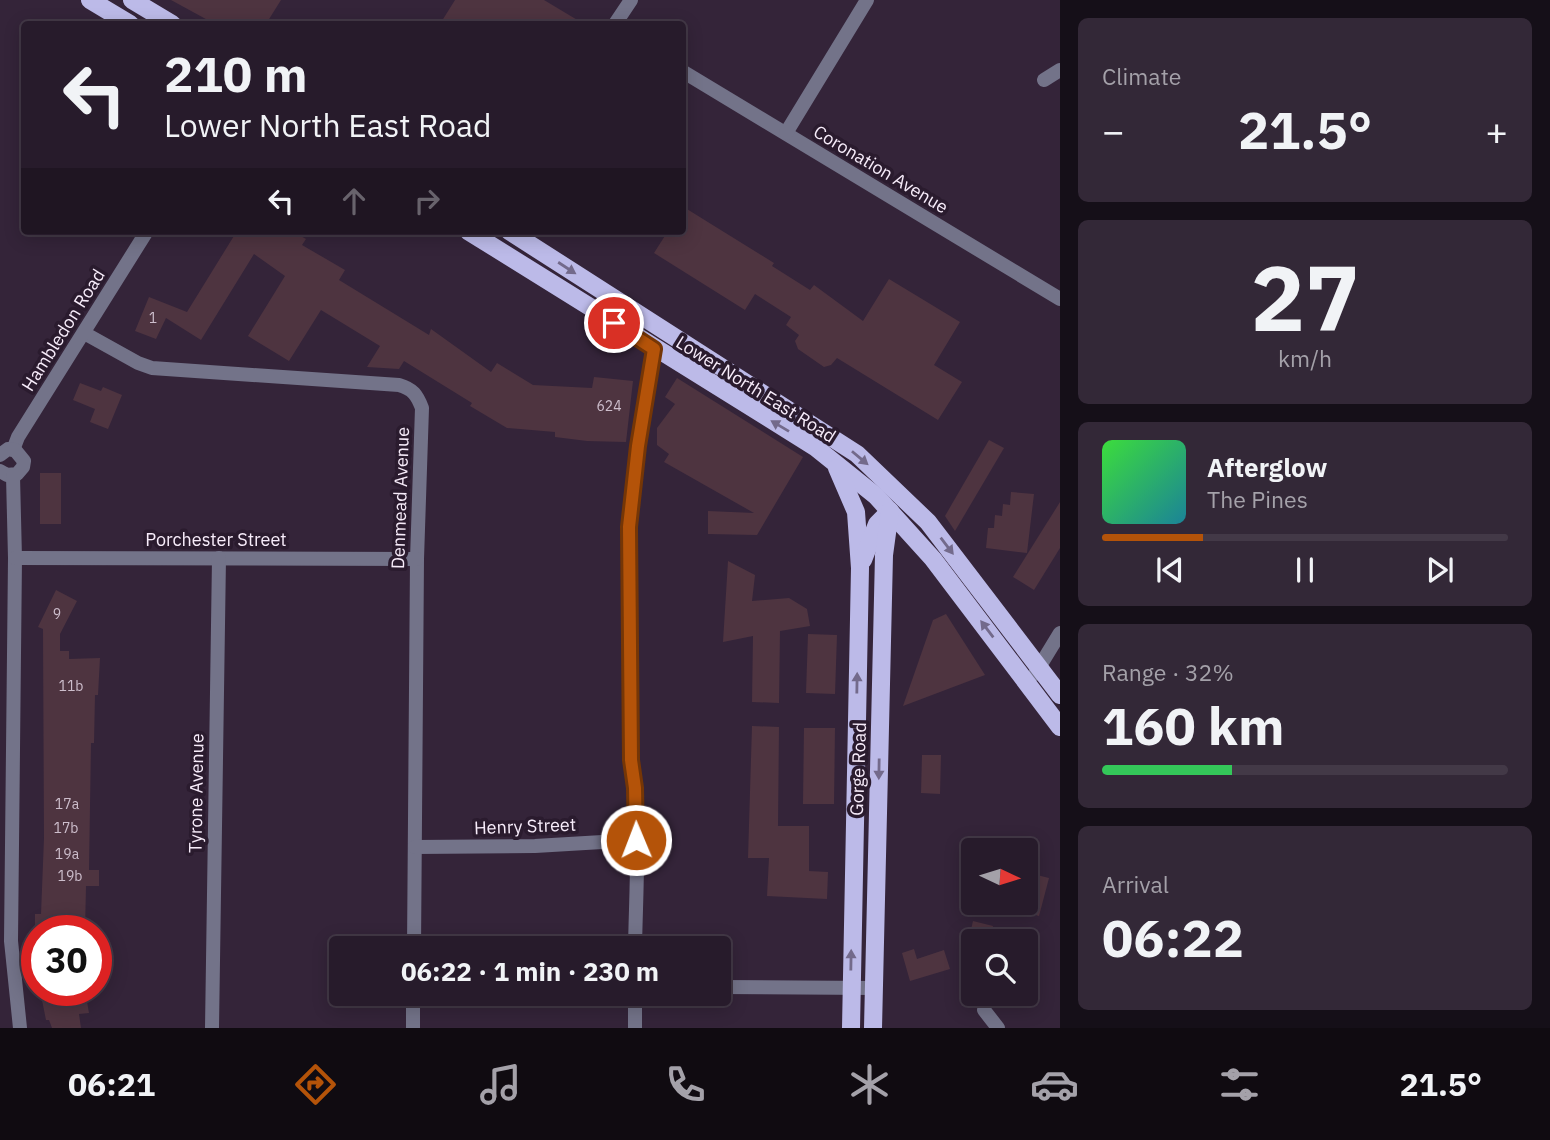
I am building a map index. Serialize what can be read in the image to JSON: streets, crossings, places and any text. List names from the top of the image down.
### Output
{
  "streets": {
    "main road": ["Lower North East Road", "Gorge Road"],
    "street": [
      "Coronation Avenue",
      "Hambledon Road",
      "Denmead Avenue",
      "Porchester Street",
      "Tyrone Avenue",
      "Henry Street"
    ]
  },
  "crossings": [
    ["Hambledon Road", "Denmead Avenue"],
    ["Lower North East Road", "Gorge Road"],
    ["Denmead Avenue", "Porchester Street"],
    ["Denmead Avenue", "Henry Street"],
    ["Porchester Street", "Tyrone Avenue"]
  ],
  "house_numbers": [
    "1",
    "624",
    "9",
    "11b",
    "17a",
    "17b",
    "19a",
    "19b"
  ],
  "north": "right",
  "page": {
    "tile": [
      "Climate",
      ["27", "km/h"],
      ["Range · 32%", "160 km"],
      ["Arrival", "06:22"]
    ],
    "turn": ["210 m", "Lower North East Road"],
    "heat": ["−", "21.5°", "+"],
    "song": ["Afterglow", "The Pines"],
    "limit": "30",
    "trip": "06:22 · 1 min · 230 m",
    "tabs": ["06:21", "21.5°"]
  }
}
